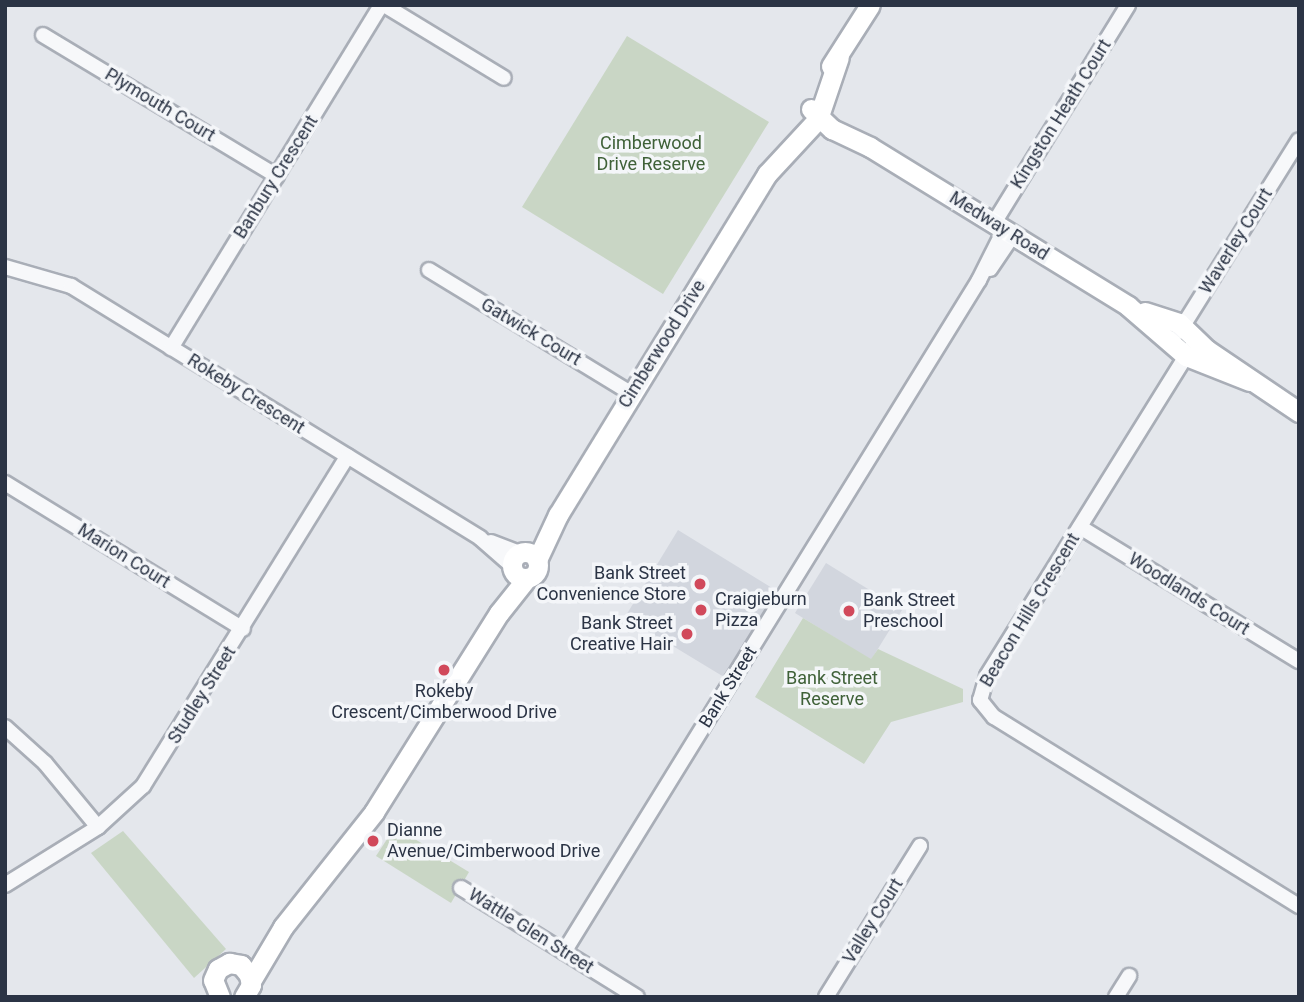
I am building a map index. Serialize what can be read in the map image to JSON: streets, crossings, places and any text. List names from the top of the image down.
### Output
{
  "streets": {
    "street": [
      "Plymouth Court",
      "Kingston Heath Court",
      "Banbury Crescent",
      "Medway Road",
      "Waverley Court",
      "Gatwick Court",
      "Cimberwood Drive",
      "Rokeby Crescent",
      "Marion Court",
      "Woodlands Court",
      "Beacon Hills Crescent",
      "Bank Street",
      "Studley Street",
      "Valley Court",
      "Wattle Glen Street"
    ]
  },
  "crossings": [
    ["Plymouth Court", "Banbury Crescent"],
    ["Kingston Heath Court", "Medway Road"],
    ["Kingston Heath Court", "Bank Street"],
    ["Banbury Crescent", "Rokeby Crescent"],
    ["Medway Road", "Waverley Court"],
    ["Medway Road", "Cimberwood Drive"],
    ["Medway Road", "Beacon Hills Crescent"],
    ["Medway Road", "Bank Street"],
    ["Waverley Court", "Beacon Hills Crescent"],
    ["Gatwick Court", "Cimberwood Drive"],
    ["Cimberwood Drive", "Rokeby Crescent"],
    ["Rokeby Crescent", "Studley Street"],
    ["Marion Court", "Studley Street"],
    ["Woodlands Court", "Beacon Hills Crescent"],
    ["Bank Street", "Wattle Glen Street"]
  ],
  "parks": ["Cimberwood Drive Reserve", "Bank Street Reserve"],
  "places": [
    "Bank Street Convenience Store",
    "Craigieburn Pizza",
    "Bank Street Preschool",
    "Bank Street Creative Hair",
    "Rokeby Crescent/Cimberwood Drive",
    "Dianne Avenue/Cimberwood Drive"
  ]
}
